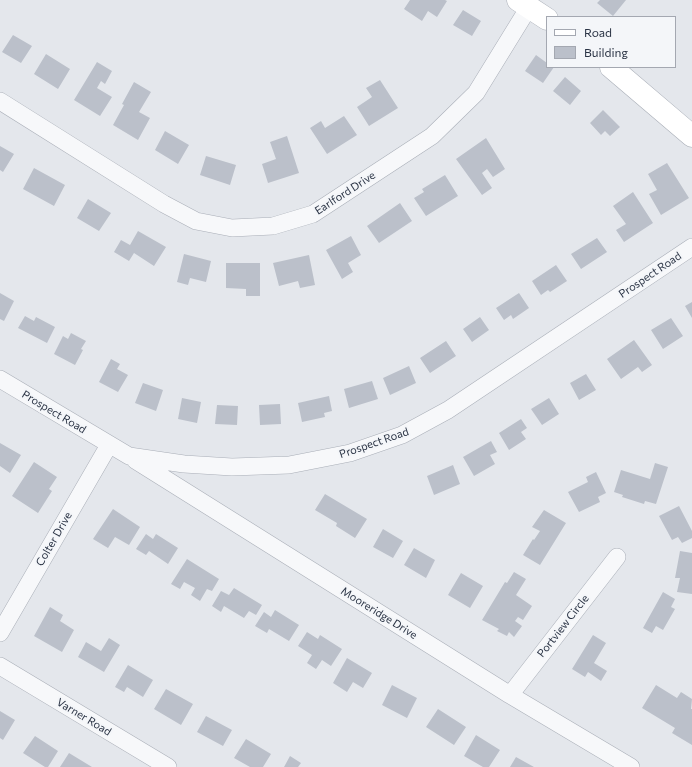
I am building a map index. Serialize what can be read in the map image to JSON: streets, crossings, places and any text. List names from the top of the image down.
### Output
{
  "streets": {
    "street": [
      "Earlford Drive",
      "Prospect Road",
      "Colter Drive",
      "Mooreridge Drive",
      "Portview Circle",
      "Varner Road"
    ]
  },
  "crossings": [
    ["Prospect Road", "Colter Drive"],
    ["Prospect Road", "Mooreridge Drive"],
    ["Mooreridge Drive", "Portview Circle"]
  ],
  "legend": ["Road", "Building"]
}
